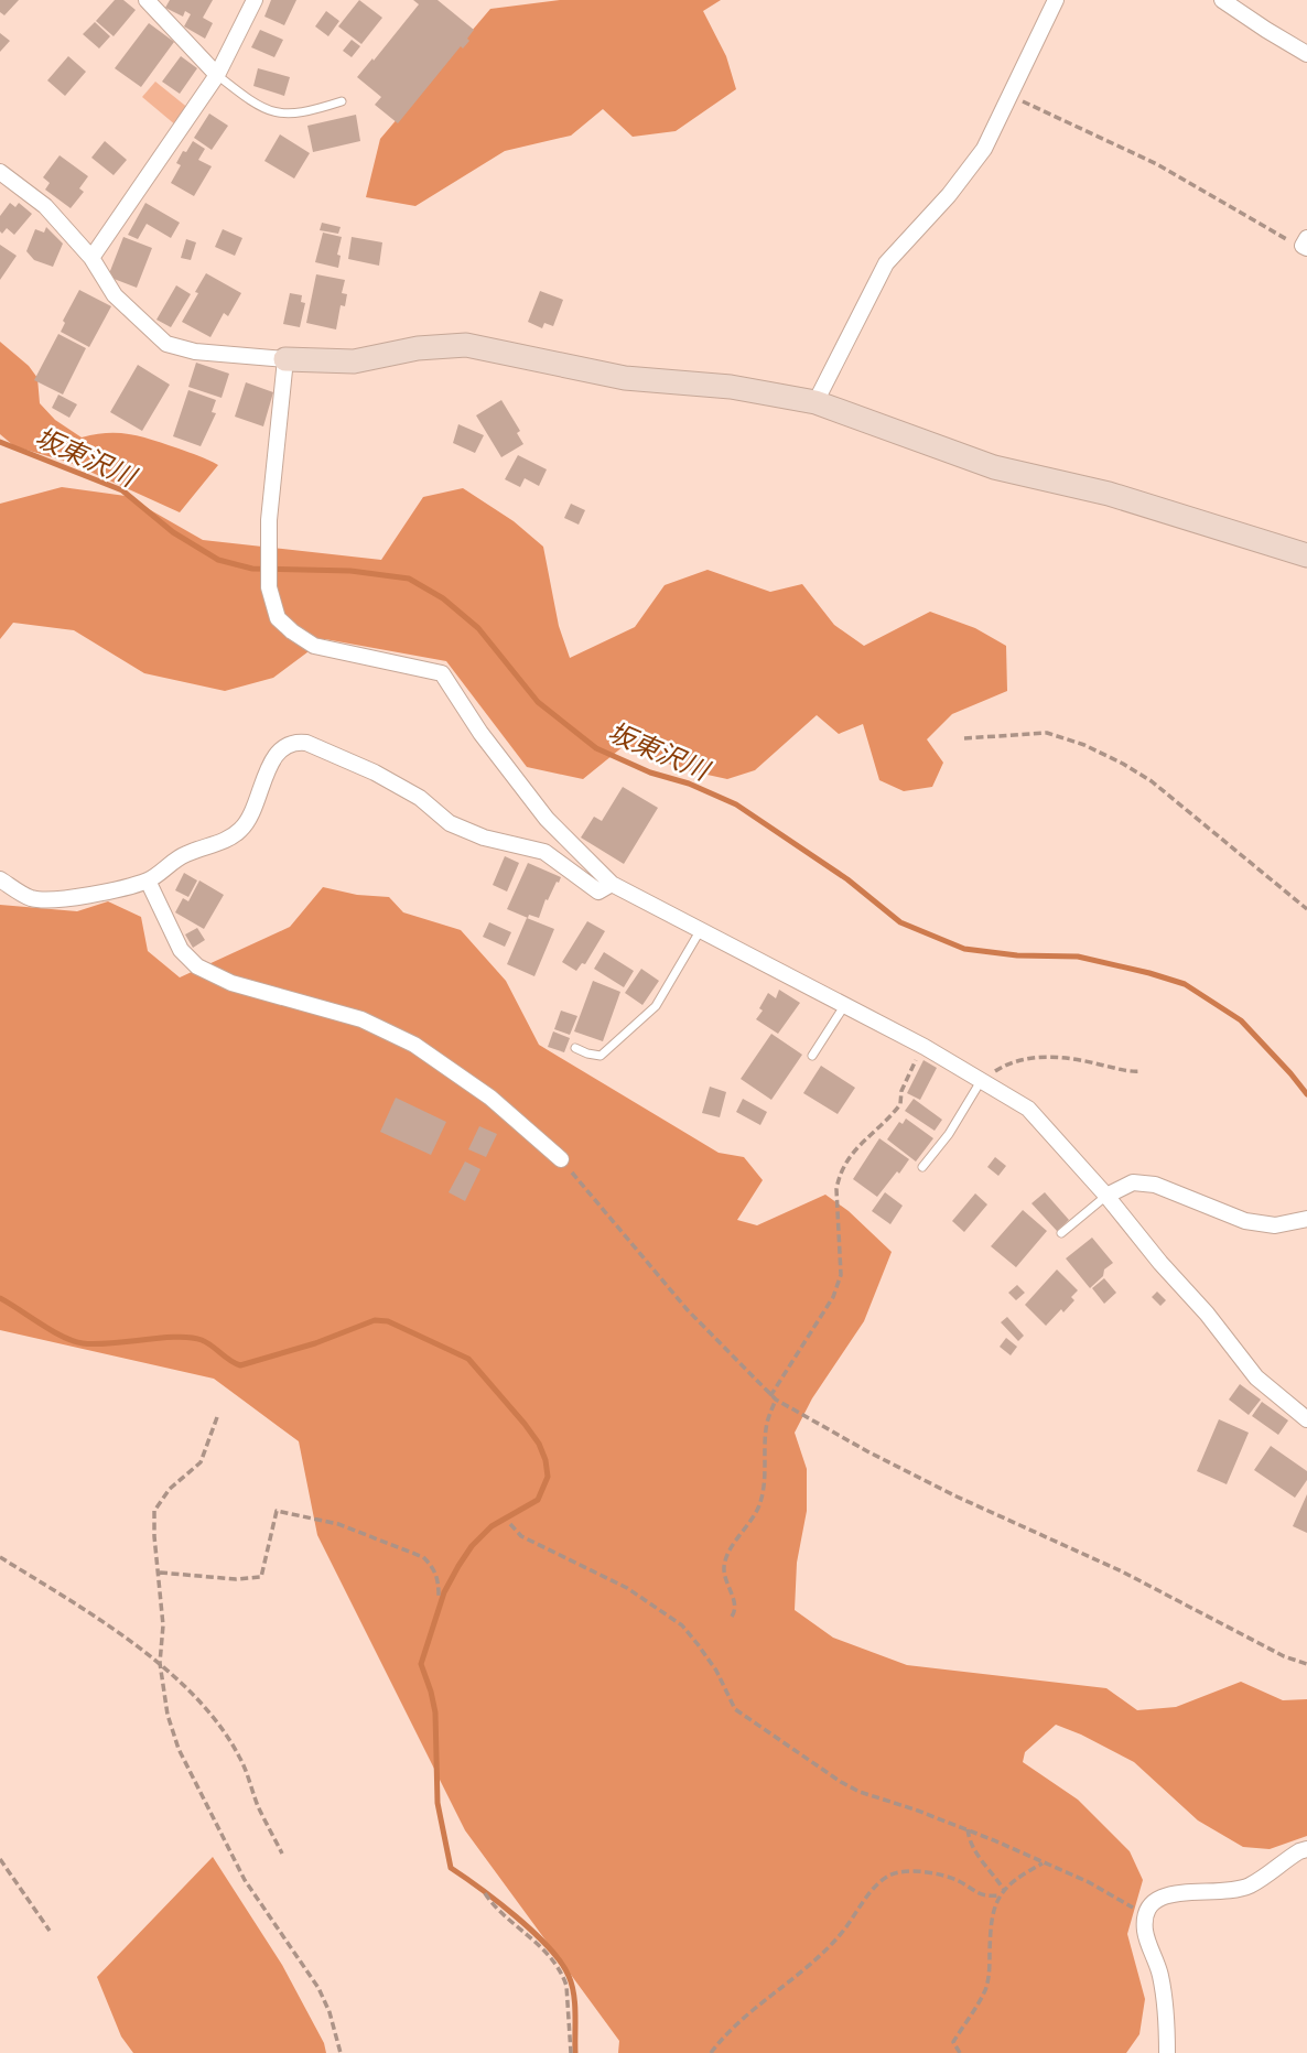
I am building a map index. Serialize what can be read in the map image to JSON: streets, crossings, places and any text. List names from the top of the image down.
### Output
{
  "water": ["坂東沢川"]
}
